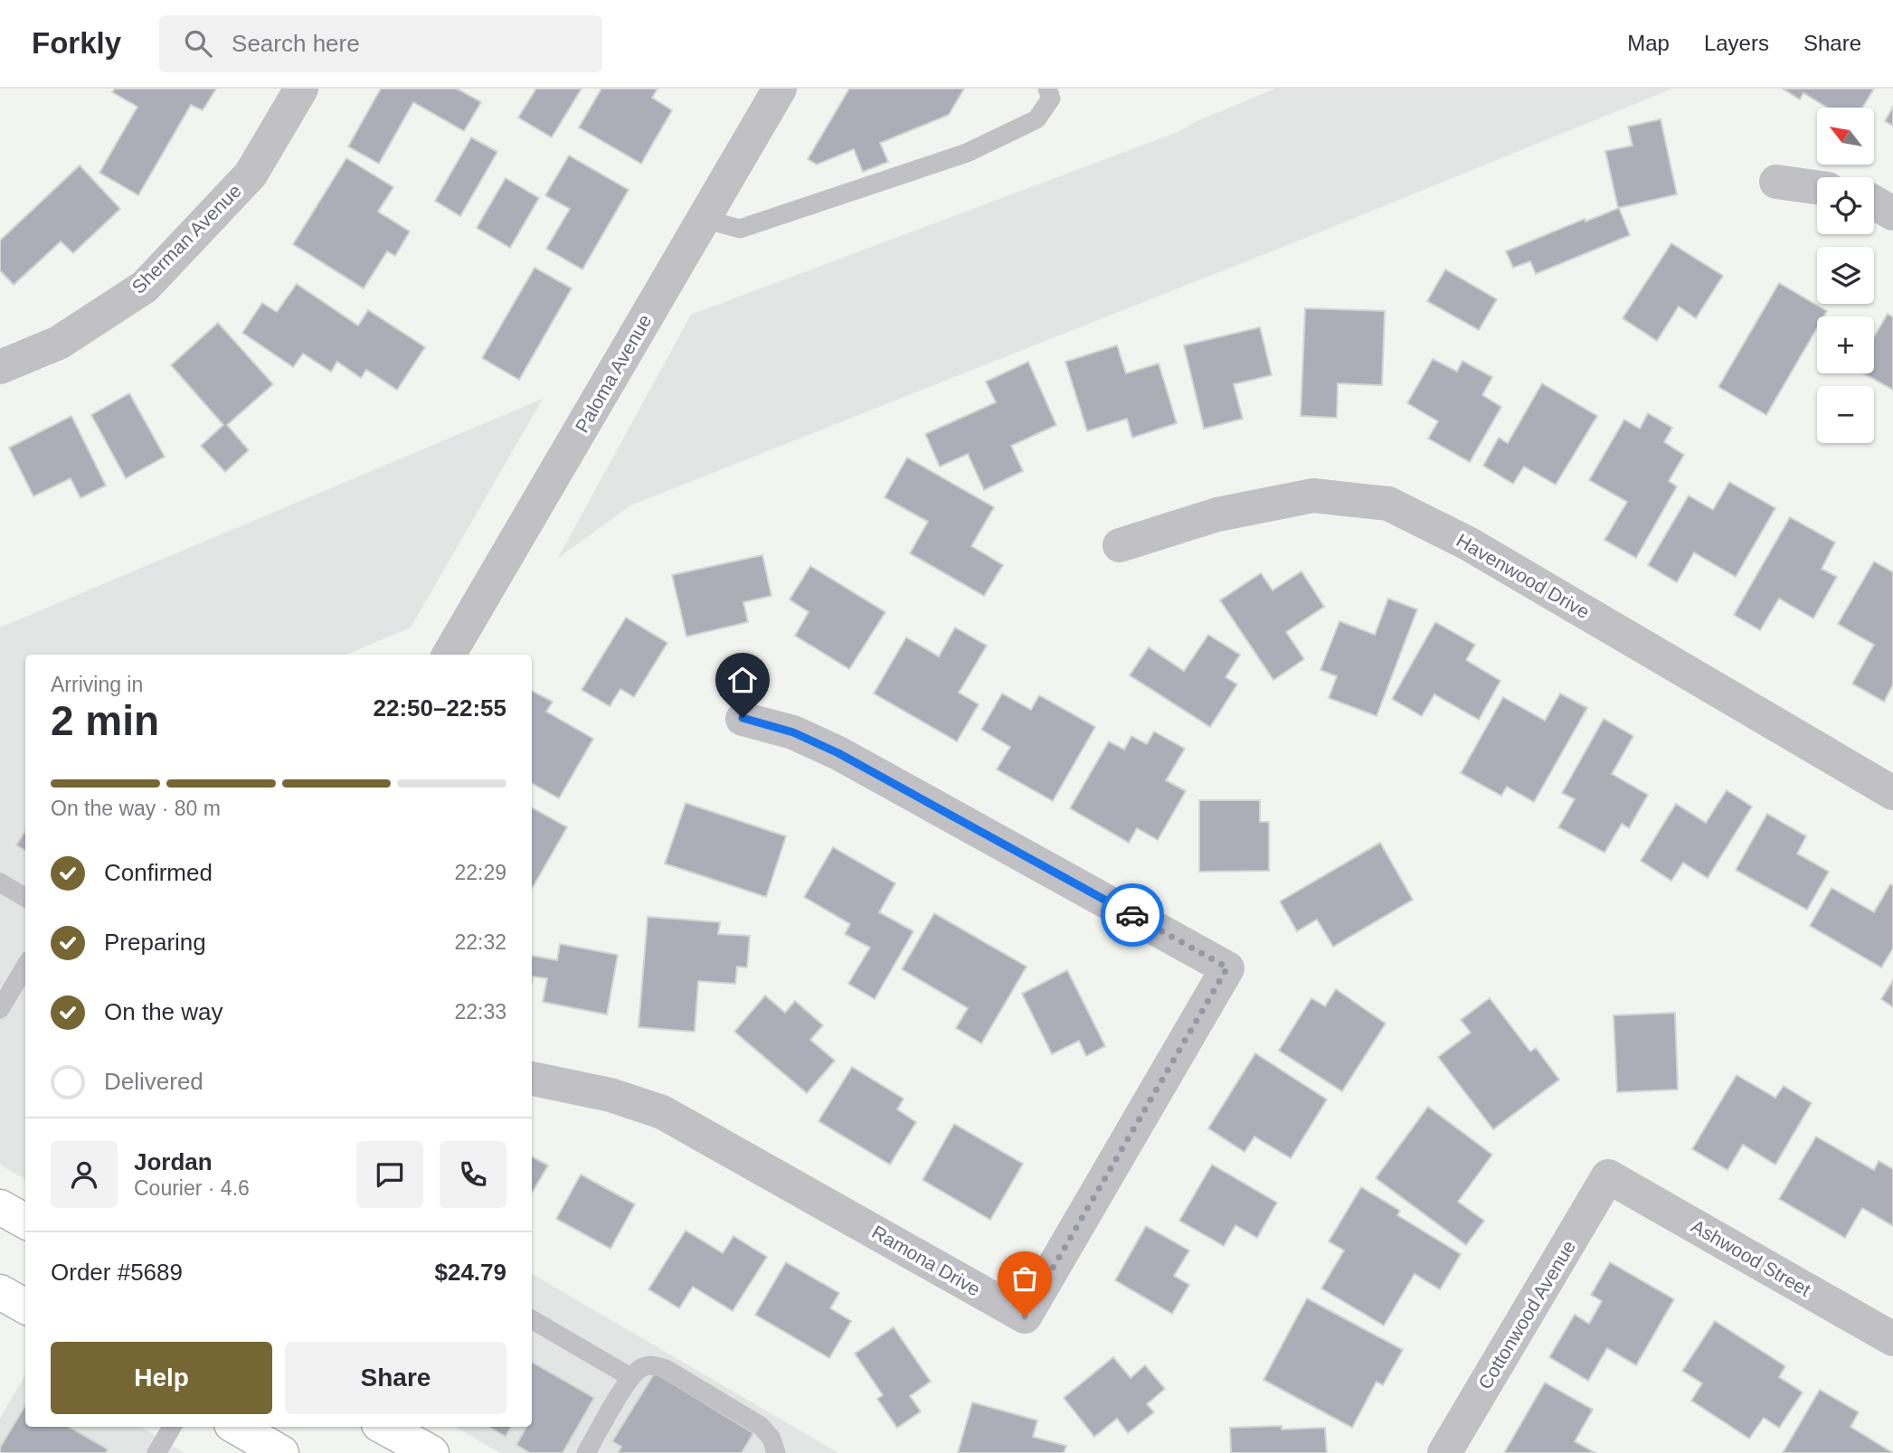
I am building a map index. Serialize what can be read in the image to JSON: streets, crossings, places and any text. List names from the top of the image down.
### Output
{
  "streets": {
    "street": [
      "Sherman Avenue",
      "Paloma Avenue",
      "Havenwood Drive",
      "Ashwood Street",
      "Ramona Drive",
      "Cottonwood Avenue"
    ]
  },
  "crossings": [
    ["Ashwood Street", "Cottonwood Avenue"]
  ],
  "north": "top left",
  "page": {
    "header": "Forkly",
    "search": "Search here",
    "nav": ["Map", "Layers", "Share"],
    "map_buttons": ["+", "−"],
    "heading": ["2 min", "Arriving in", "22:50–22:55"],
    "panel": [
      "Jordan",
      "Courier · 4.6",
      "Order #5689",
      "$24.79"
    ],
    "bar": "On the way · 80 m",
    "list": [
      ["Confirmed", "22:29"],
      ["Preparing", "22:32"],
      ["On the way", "22:33"],
      "Delivered"
    ],
    "buttons": ["Help", "Share"]
  }
}
